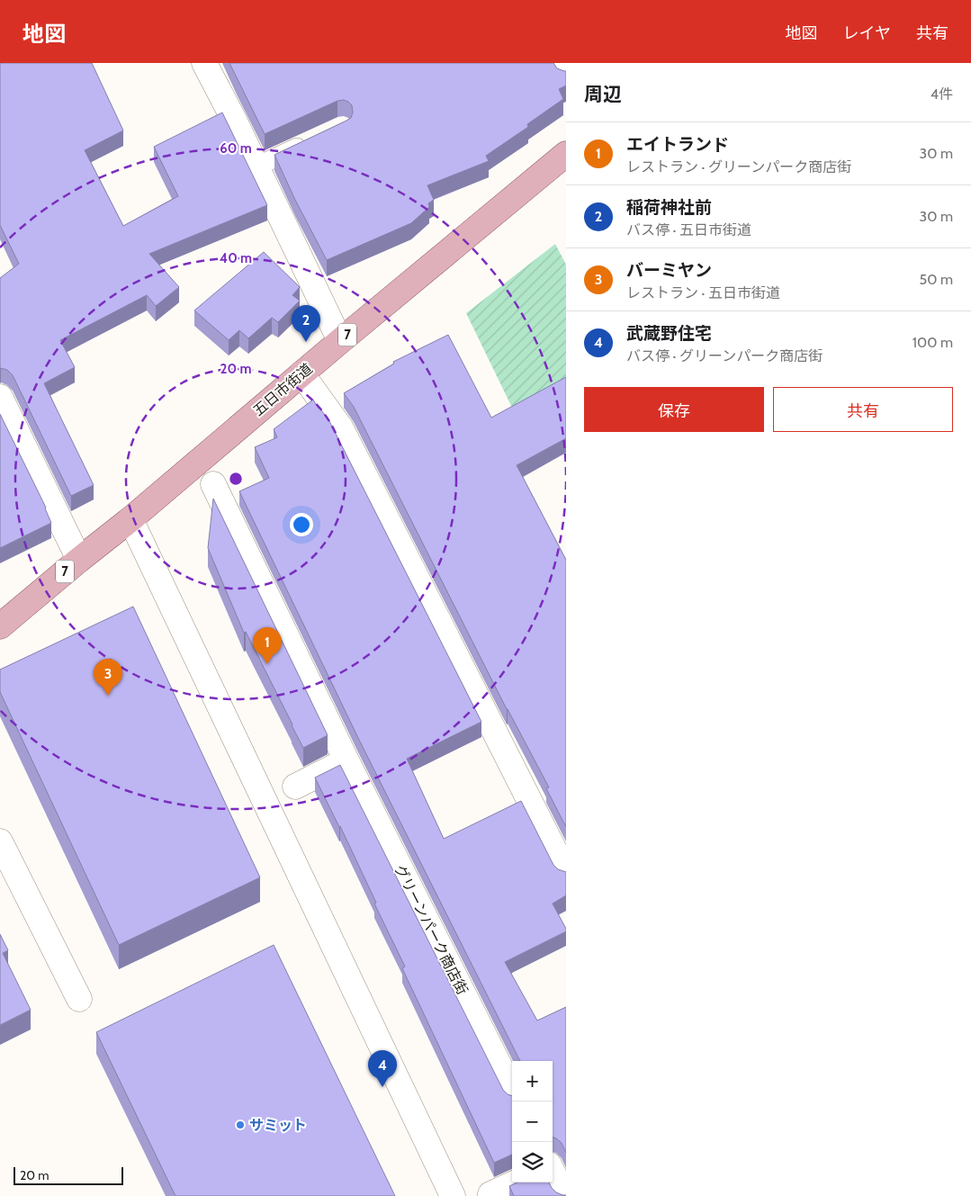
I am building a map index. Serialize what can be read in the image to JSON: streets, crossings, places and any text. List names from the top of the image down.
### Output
{
  "streets": {
    "main road": ["7", "五日市街道"],
    "street": ["グリーンパーク商店街"]
  },
  "places": ["サミット"],
  "scale_bar": "20 m",
  "page": {
    "header": "地図",
    "nav": ["地図", "レイヤ", "共有"],
    "heading": ["周辺", "4件"],
    "list": [
      {
        "mark": "1",
        "name": "エイトランド",
        "note": "レストラン · グリーンパーク商店街",
        "value": "30 m"
      },
      {
        "mark": "2",
        "name": "稲荷神社前",
        "note": "バス停 · 五日市街道",
        "value": "30 m"
      },
      {
        "mark": "3",
        "name": "バーミヤン",
        "note": "レストラン · 五日市街道",
        "value": "50 m"
      },
      {
        "mark": "4",
        "name": "武蔵野住宅",
        "note": "バス停 · グリーンパーク商店街",
        "value": "100 m"
      }
    ],
    "pins": [
      "2",
      "1",
      "3",
      "4"
    ],
    "buttons": ["保存", "共有"],
    "map_buttons": ["+", "−"],
    "scale": "20 m"
  },
  "rings": ["60 m", "40 m", "20 m"]
}
